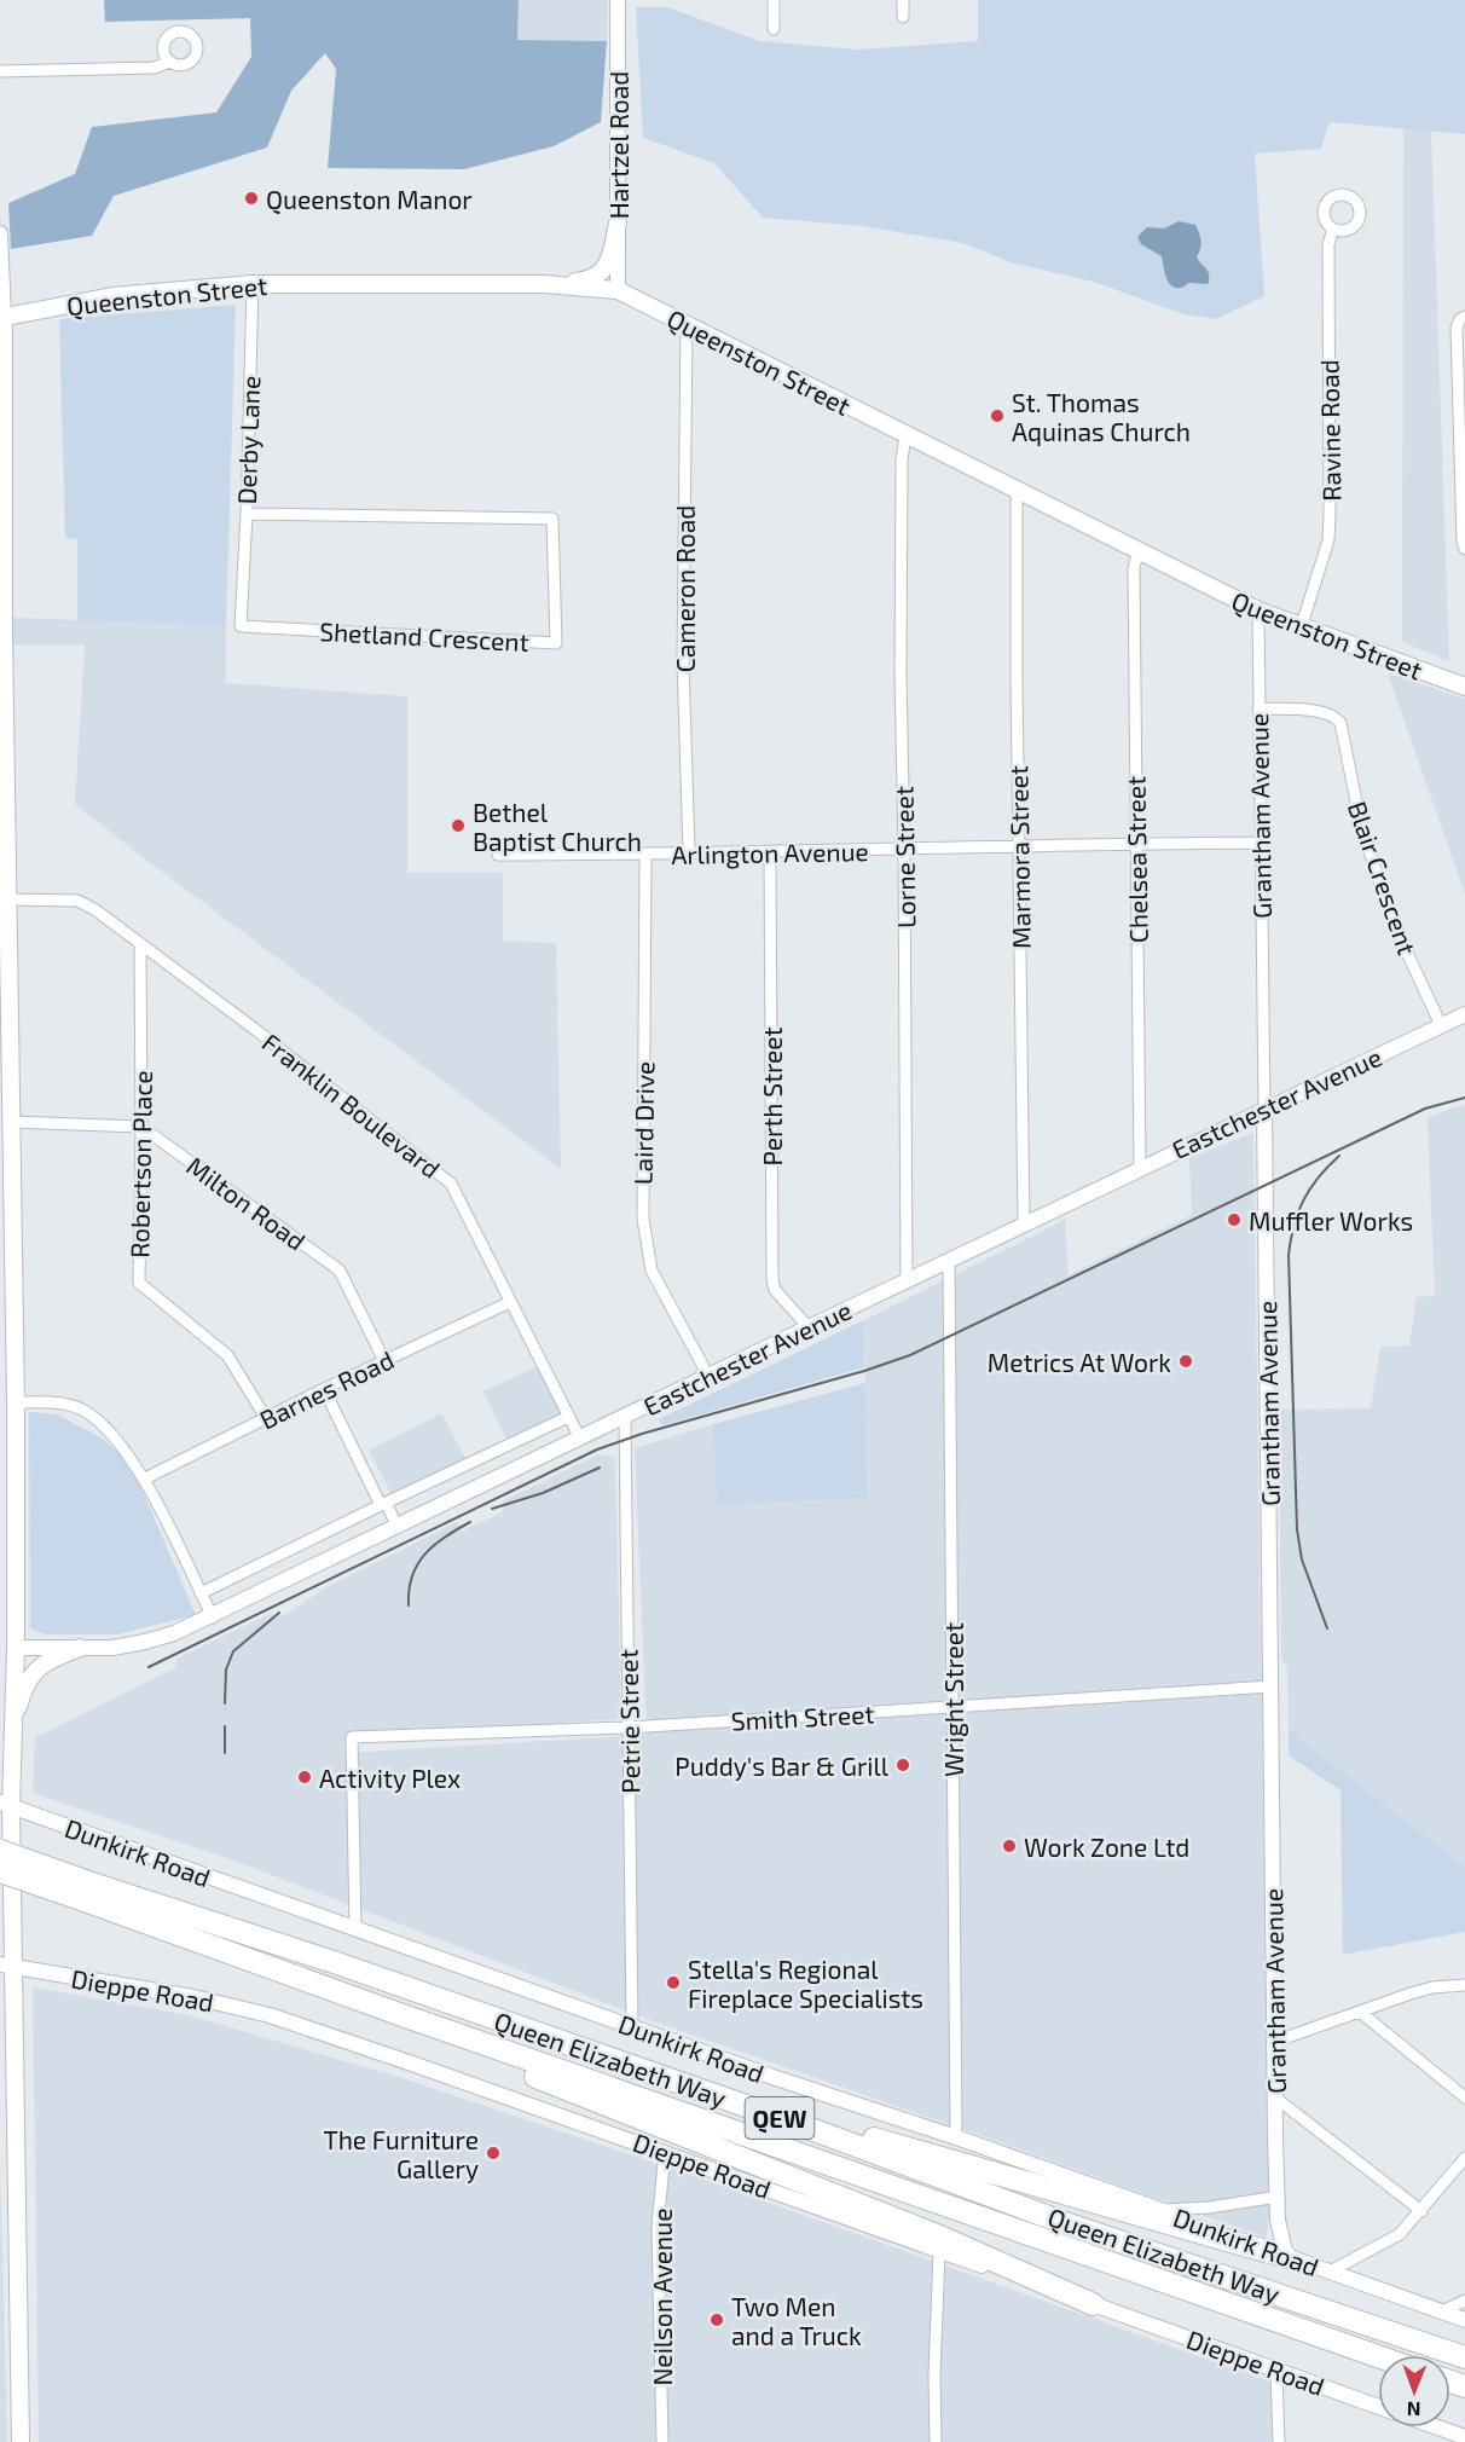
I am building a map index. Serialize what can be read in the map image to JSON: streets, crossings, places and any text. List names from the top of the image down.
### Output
{
  "streets": {
    "highway": ["Queen Elizabeth Way", "QEW"],
    "main road": ["Queenston Street"],
    "street": [
      "Hartzel Road",
      "Ravine Road",
      "Derby Lane",
      "Cameron Road",
      "Shetland Crescent",
      "Grantham Avenue",
      "Arlington Avenue",
      "Lorne Street",
      "Marmora Street",
      "Chelsea Street",
      "Blair Crescent",
      "Perth Street",
      "Eastchester Avenue",
      "Franklin Boulevard",
      "Laird Drive",
      "Robertson Place",
      "Milton Road",
      "Barnes Road",
      "Wright Street",
      "Smith Street",
      "Petrie Street",
      "Dunkirk Road",
      "Dieppe Road",
      "Neilson Avenue"
    ]
  },
  "crossings": [
    ["Hartzel Road", "Queenston Street"],
    ["Queenston Street", "Ravine Road"],
    ["Queenston Street", "Derby Lane"],
    ["Queenston Street", "Cameron Road"],
    ["Queenston Street", "Grantham Avenue"],
    ["Queenston Street", "Lorne Street"],
    ["Queenston Street", "Marmora Street"],
    ["Queenston Street", "Chelsea Street"],
    ["Derby Lane", "Shetland Crescent"],
    ["Cameron Road", "Arlington Avenue"],
    ["Grantham Avenue", "Arlington Avenue"],
    ["Grantham Avenue", "Blair Crescent"],
    ["Grantham Avenue", "Eastchester Avenue"],
    ["Grantham Avenue", "Smith Street"],
    ["Grantham Avenue", "Dunkirk Road"],
    ["Arlington Avenue", "Lorne Street"],
    ["Arlington Avenue", "Marmora Street"],
    ["Arlington Avenue", "Chelsea Street"],
    ["Arlington Avenue", "Perth Street"],
    ["Arlington Avenue", "Laird Drive"],
    ["Lorne Street", "Eastchester Avenue"],
    ["Marmora Street", "Eastchester Avenue"],
    ["Chelsea Street", "Eastchester Avenue"],
    ["Blair Crescent", "Eastchester Avenue"],
    ["Perth Street", "Eastchester Avenue"],
    ["Eastchester Avenue", "Franklin Boulevard"],
    ["Eastchester Avenue", "Laird Drive"],
    ["Eastchester Avenue", "Wright Street"],
    ["Eastchester Avenue", "Petrie Street"],
    ["Franklin Boulevard", "Robertson Place"],
    ["Franklin Boulevard", "Barnes Road"],
    ["Robertson Place", "Milton Road"],
    ["Robertson Place", "Barnes Road"],
    ["Milton Road", "Barnes Road"],
    ["Wright Street", "Smith Street"],
    ["Wright Street", "Dunkirk Road"],
    ["Smith Street", "Petrie Street"],
    ["Smith Street", "Dunkirk Road"],
    ["Petrie Street", "Dunkirk Road"],
    ["Dieppe Road", "Neilson Avenue"]
  ],
  "places": [
    "Queenston Manor",
    "St. Thomas Aquinas Church",
    "Bethel Baptist Church",
    "Muffler Works",
    "Metrics At Work",
    "Puddy's Bar & Grill",
    "Activity Plex",
    "Work Zone Ltd",
    "Stella's Regional Fireplace Specialists",
    "The Furniture Gallery",
    "Two Men and a Truck"
  ],
  "north": "bottom"
}
